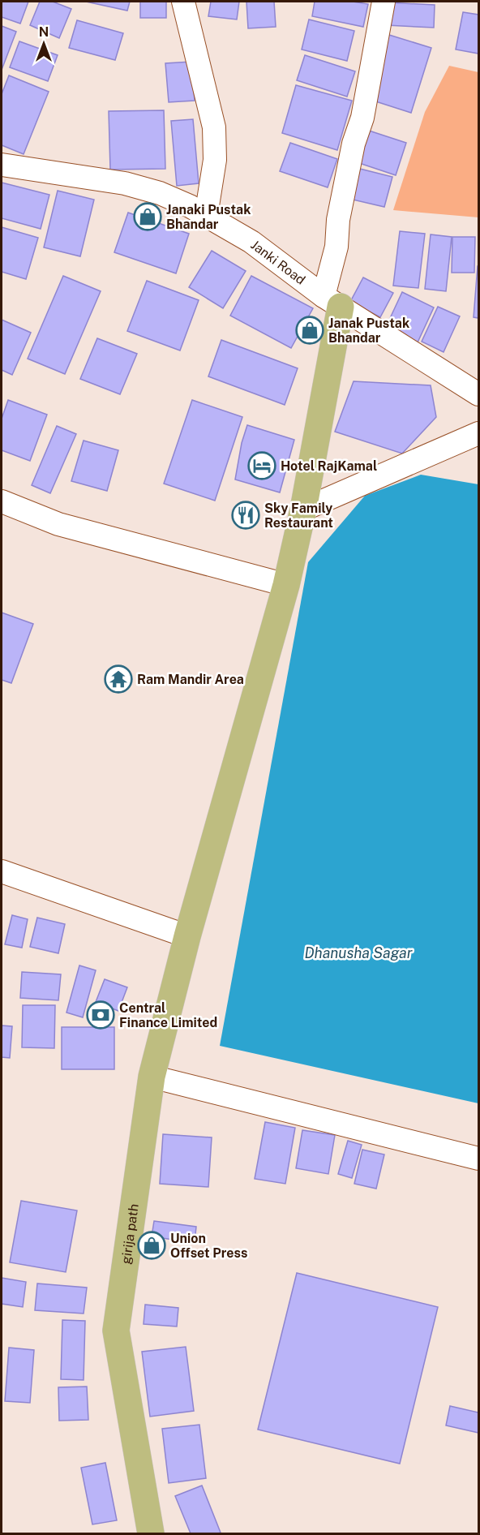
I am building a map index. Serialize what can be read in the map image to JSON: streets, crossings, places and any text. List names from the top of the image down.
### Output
{
  "streets": {
    "main road": ["girija path"],
    "street": ["Janki Road"]
  },
  "crossings": [
    ["Janki Road", "girija path"]
  ],
  "water": ["Dhanusha Sagar"],
  "places": {
    "shop": ["Janaki Pustak Bhandar", "Janak Pustak Bhandar", "Union Offset Press"],
    "hotel": ["Hotel RajKamal"],
    "restaurant": ["Sky Family Restaurant"],
    "temple": ["Ram Mandir Area"],
    "bank": ["Central Finance Limited"]
  },
  "north": "top"
}
